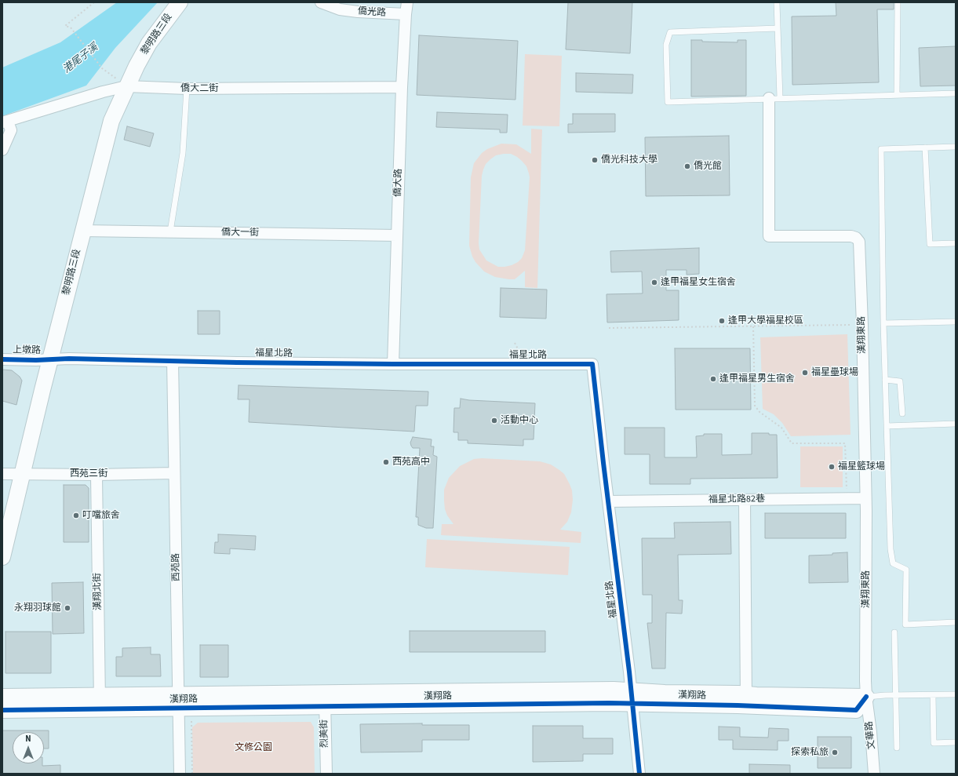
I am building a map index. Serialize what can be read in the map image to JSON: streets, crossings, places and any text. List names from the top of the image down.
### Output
{
  "streets": {
    "street": [
      "僑光路",
      "黎明路三段",
      "僑大二街",
      "僑大路",
      "僑大一街",
      "漢翔東路",
      "上墩路",
      "福星北路",
      "西苑三街",
      "福星北路82巷",
      "西苑路",
      "漢翔北街",
      "漢翔路",
      "烈美街",
      "文華路"
    ]
  },
  "crossings": [
    ["僑光路", "僑大路"],
    ["黎明路三段", "僑大二街"],
    ["黎明路三段", "僑大一街"],
    ["黎明路三段", "上墩路"],
    ["黎明路三段", "福星北路"],
    ["黎明路三段", "西苑三街"],
    ["僑大二街", "僑大路"],
    ["僑大路", "僑大一街"],
    ["僑大路", "福星北路"],
    ["漢翔東路", "福星北路82巷"],
    ["漢翔東路", "漢翔路"],
    ["漢翔東路", "文華路"],
    ["上墩路", "福星北路"],
    ["福星北路", "福星北路82巷"],
    ["福星北路", "西苑路"],
    ["福星北路", "漢翔路"],
    ["西苑三街", "西苑路"],
    ["西苑三街", "漢翔北街"],
    ["西苑路", "漢翔路"],
    ["漢翔北街", "漢翔路"],
    ["漢翔路", "烈美街"],
    ["漢翔路", "文華路"]
  ],
  "water": ["港尾子溪"],
  "parks": ["文修公園"],
  "places": [
    "僑光科技大學",
    "僑光館",
    "逢甲福星女生宿舍",
    "逢甲大學福星校區",
    "福星壘球場",
    "逢甲福星男生宿舍",
    "活動中心",
    "西苑高中",
    "福星籃球場",
    "叮噹旅舍",
    "永翔羽球館",
    "探索私旅"
  ],
  "north": "top"
}
